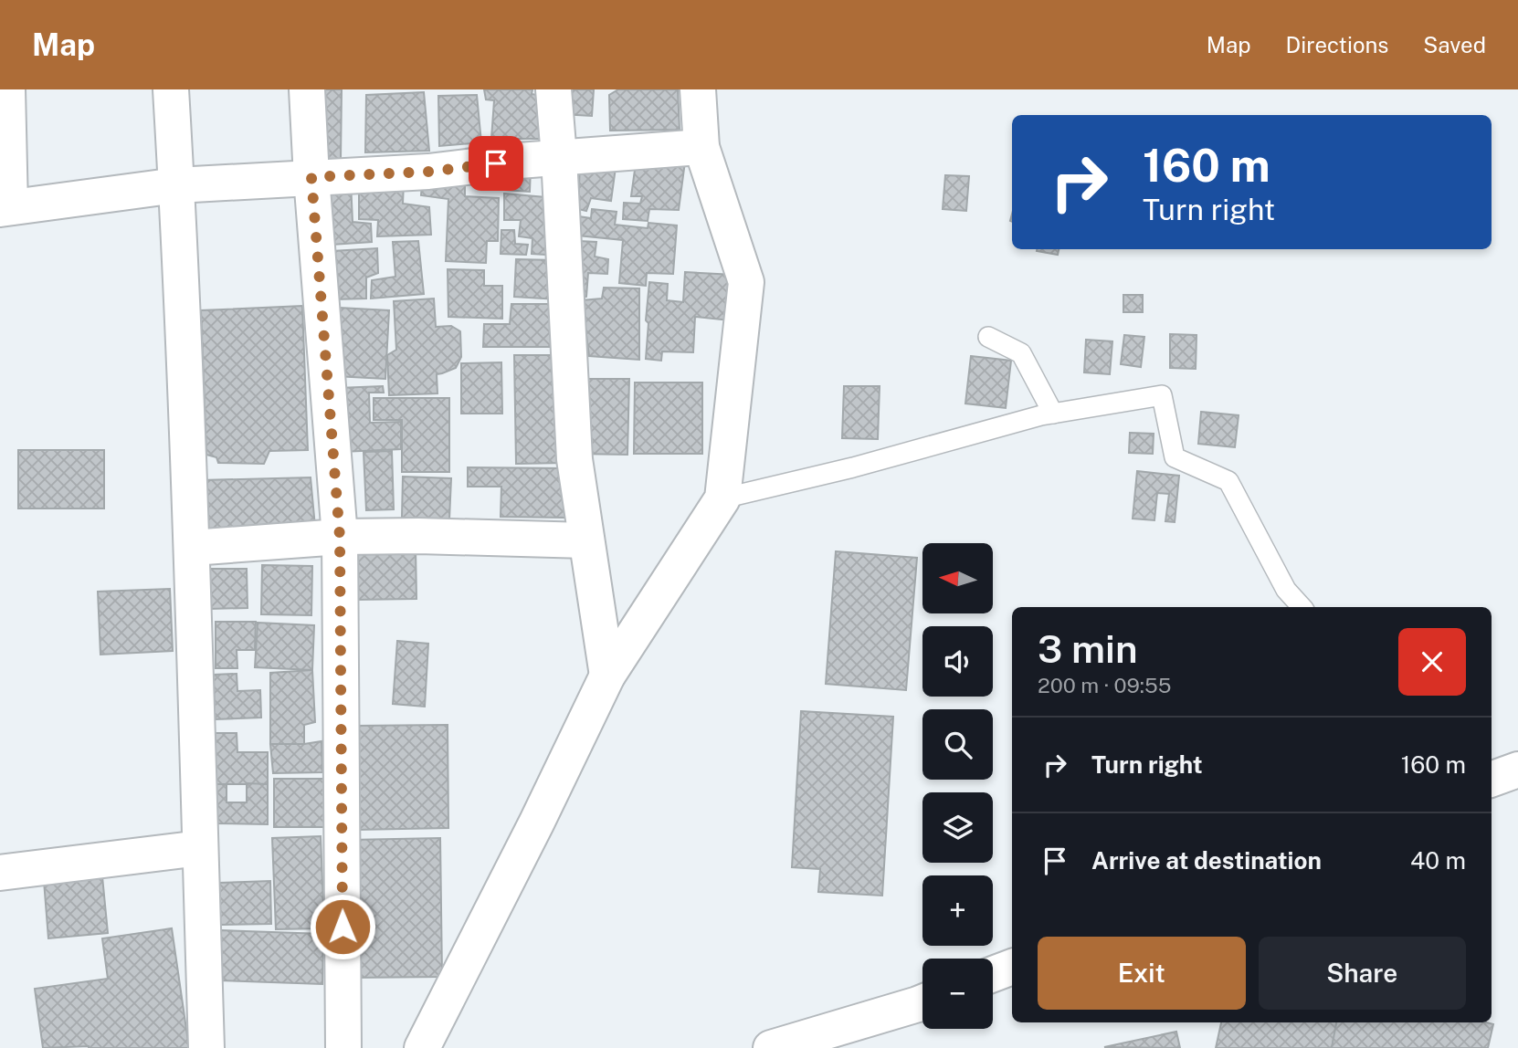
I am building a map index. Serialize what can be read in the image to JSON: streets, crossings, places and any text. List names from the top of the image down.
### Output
{
  "north": "left",
  "page": {
    "header": "Map",
    "nav": ["Map", "Directions", "Saved"],
    "turn": ["160 m", "Turn right"],
    "map_buttons": ["+", "−"],
    "heading": ["3 min", "200 m · 09:55"],
    "list": [
      {
        "name": "Turn right",
        "value": "160 m"
      },
      {
        "name": "Arrive at destination",
        "value": "40 m"
      }
    ],
    "buttons": ["Exit", "Share"]
  }
}
